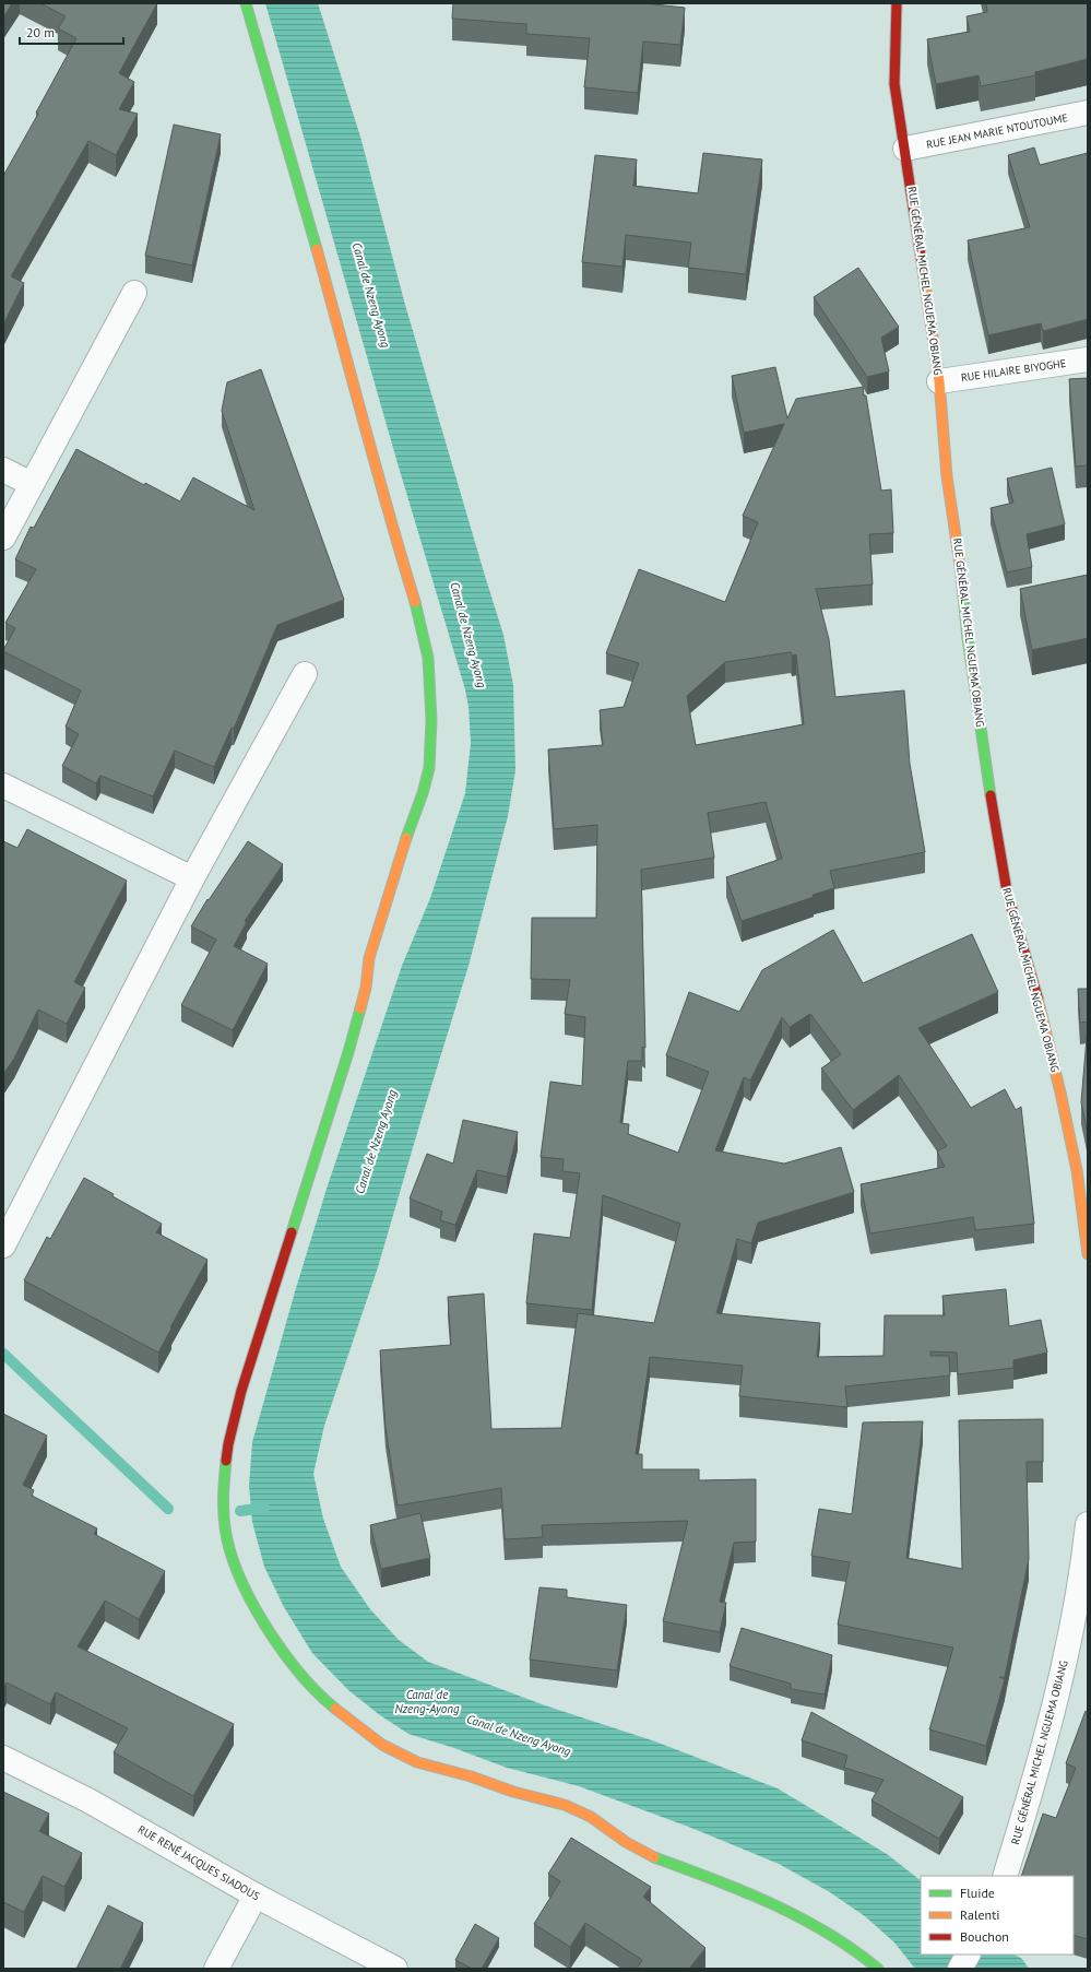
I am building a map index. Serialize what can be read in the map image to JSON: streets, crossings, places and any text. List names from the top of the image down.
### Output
{
  "streets": {
    "street": [
      "RUE JEAN MARIE NTOUTOUME",
      "RUE GÉNÉRAL MICHEL NGUEMA OBIANG",
      "RUE HILAIRE BIYOGHE",
      "RUE RENÉ JACQUES SIADOUS"
    ]
  },
  "crossings": [
    ["RUE JEAN MARIE NTOUTOUME", "RUE GÉNÉRAL MICHEL NGUEMA OBIANG"],
    ["RUE GÉNÉRAL MICHEL NGUEMA OBIANG", "RUE HILAIRE BIYOGHE"]
  ],
  "water": ["Canal de Nzeng Ayong", "Canal de Nzeng-Ayong"],
  "legend": ["Fluide", "Ralenti", "Bouchon"],
  "scale_bar": "20 m"
}
